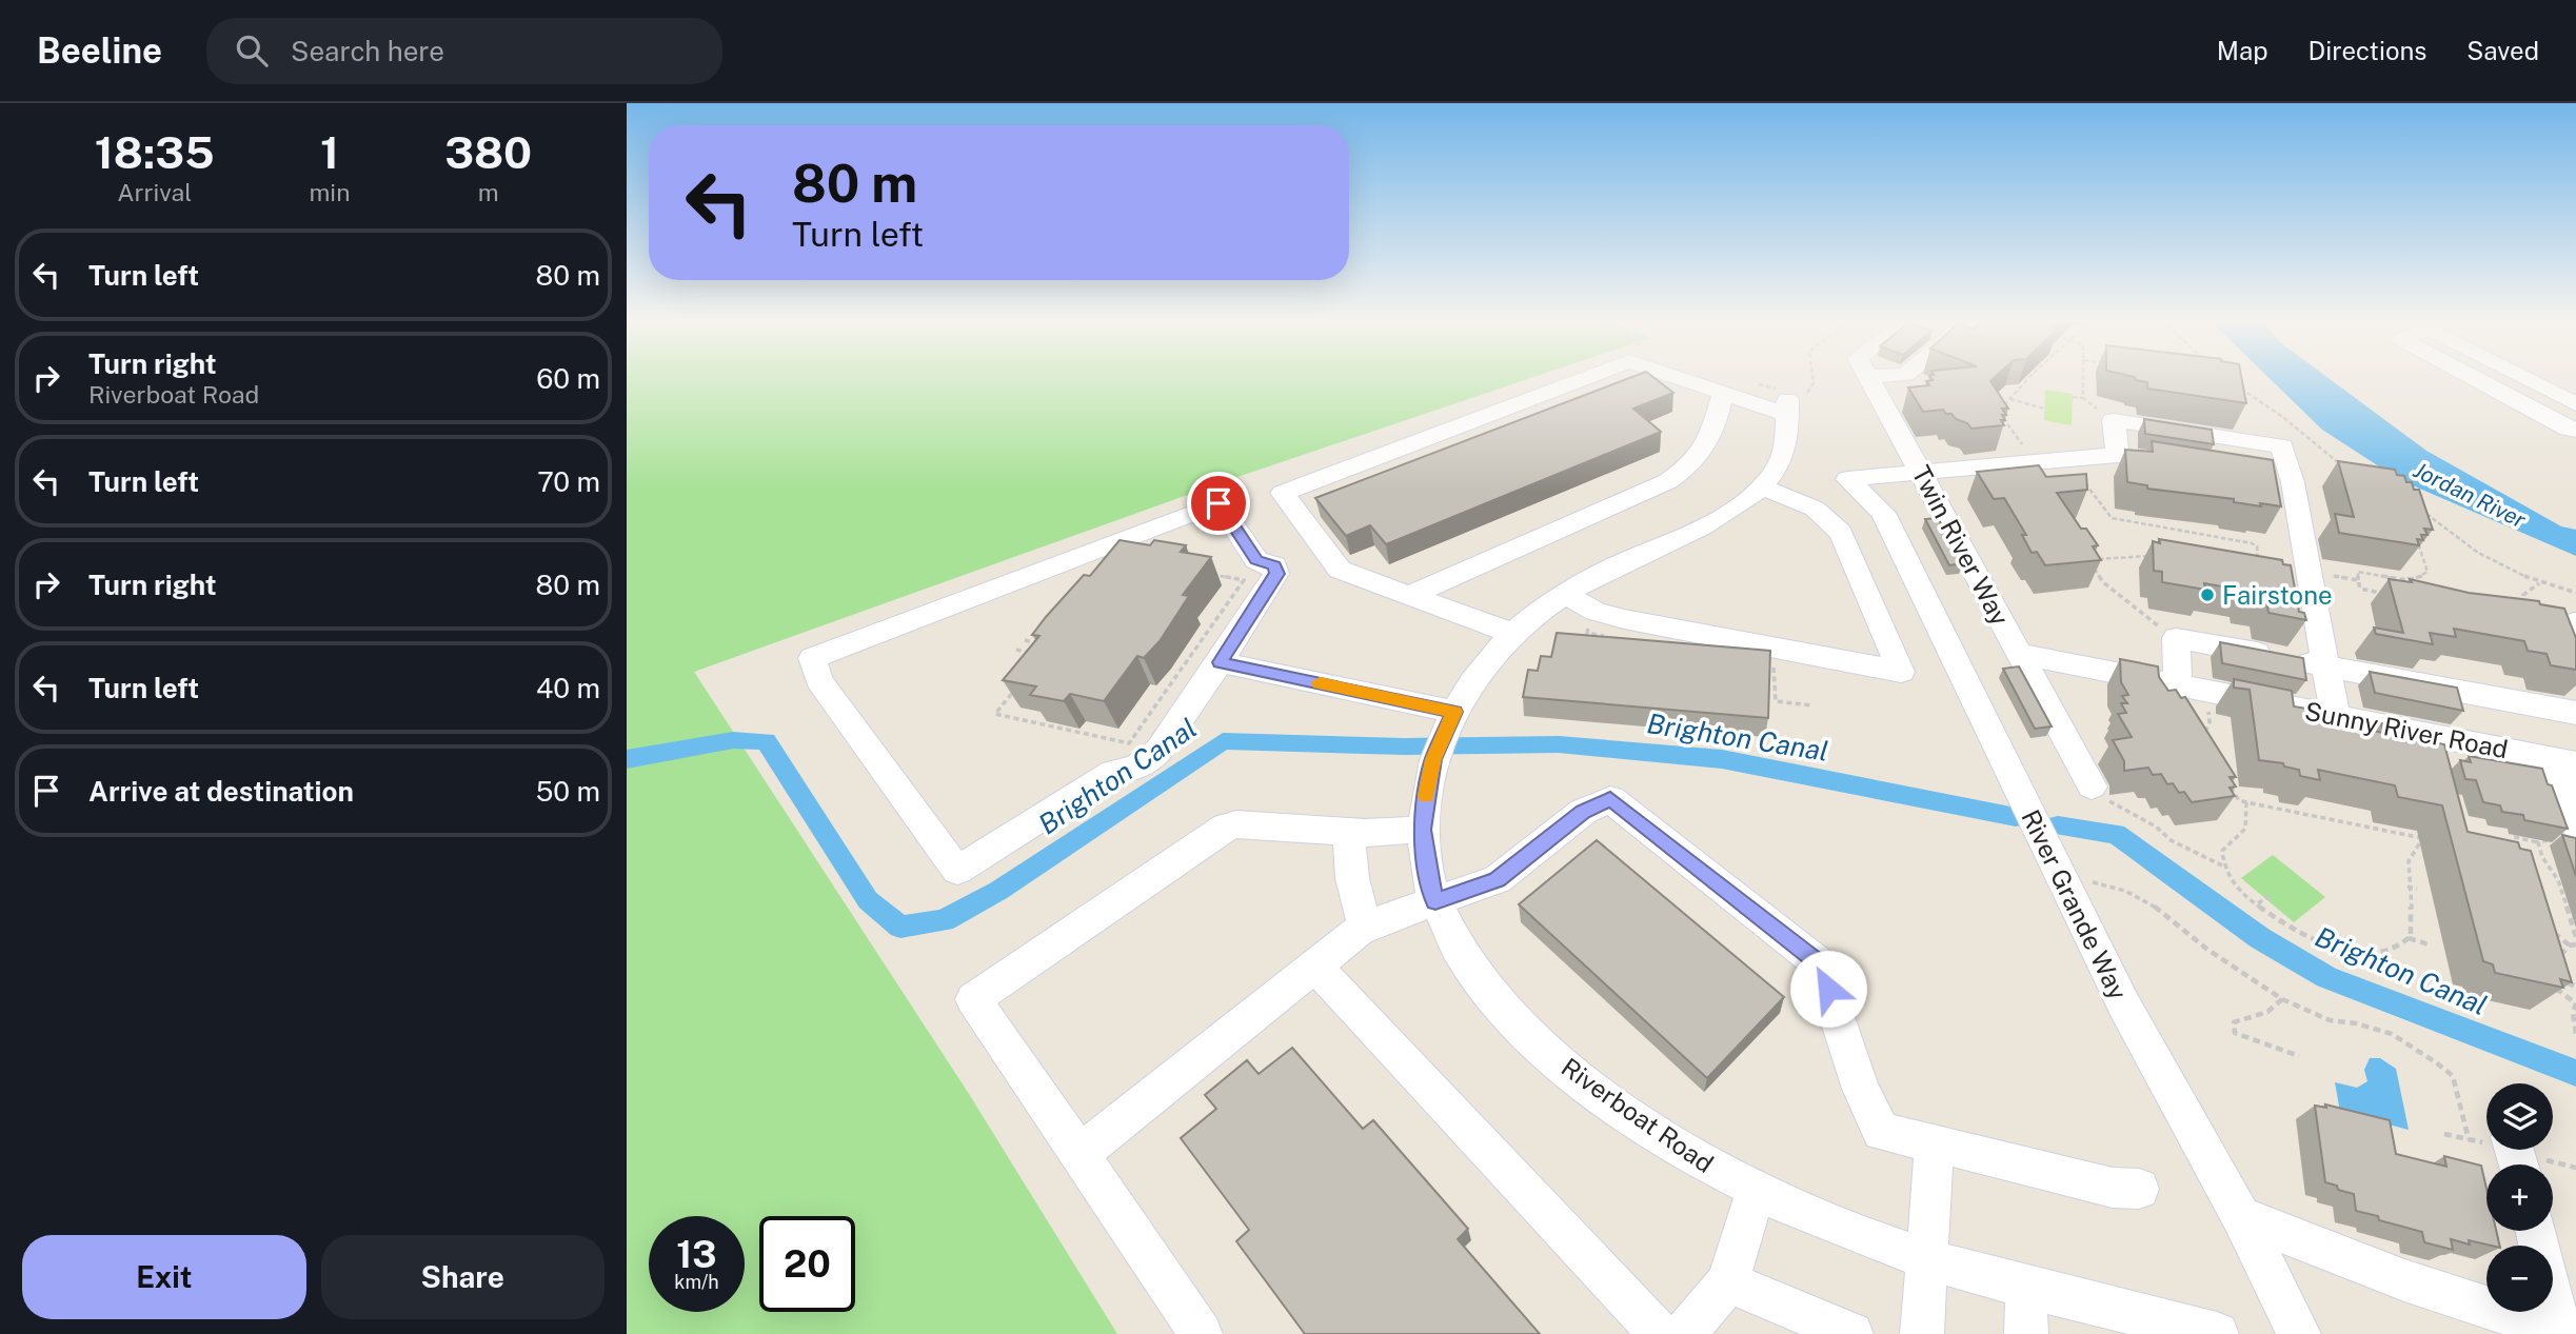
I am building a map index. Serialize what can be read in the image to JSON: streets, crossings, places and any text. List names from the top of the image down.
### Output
{
  "streets": {
    "street": [
      "Twin River Way",
      "Sunny River Road",
      "River Grande Way",
      "Riverboat Road"
    ]
  },
  "crossings": [
    ["Twin River Way", "Sunny River Road"],
    ["Twin River Way", "River Grande Way"]
  ],
  "water": ["Jordan River", "Brighton Canal"],
  "places": ["Fairstone"],
  "page": {
    "header": "Beeline",
    "search": "Search here",
    "nav": ["Map", "Directions", "Saved"],
    "eta": [
      "18:35",
      "Arrival",
      "1",
      "min",
      "380",
      "m"
    ],
    "turn": ["80 m", "Turn left"],
    "list": [
      {
        "name": "Turn left",
        "value": "80 m"
      },
      {
        "name": "Turn right",
        "note": "Riverboat Road",
        "value": "60 m"
      },
      {
        "name": "Turn left",
        "value": "70 m"
      },
      {
        "name": "Turn right",
        "value": "80 m"
      },
      {
        "name": "Turn left",
        "value": "40 m"
      },
      {
        "name": "Arrive at destination",
        "value": "50 m"
      }
    ],
    "map_buttons": ["+", "−"],
    "speed": "13 km/h",
    "limit": "20",
    "buttons": ["Exit", "Share"]
  }
}
